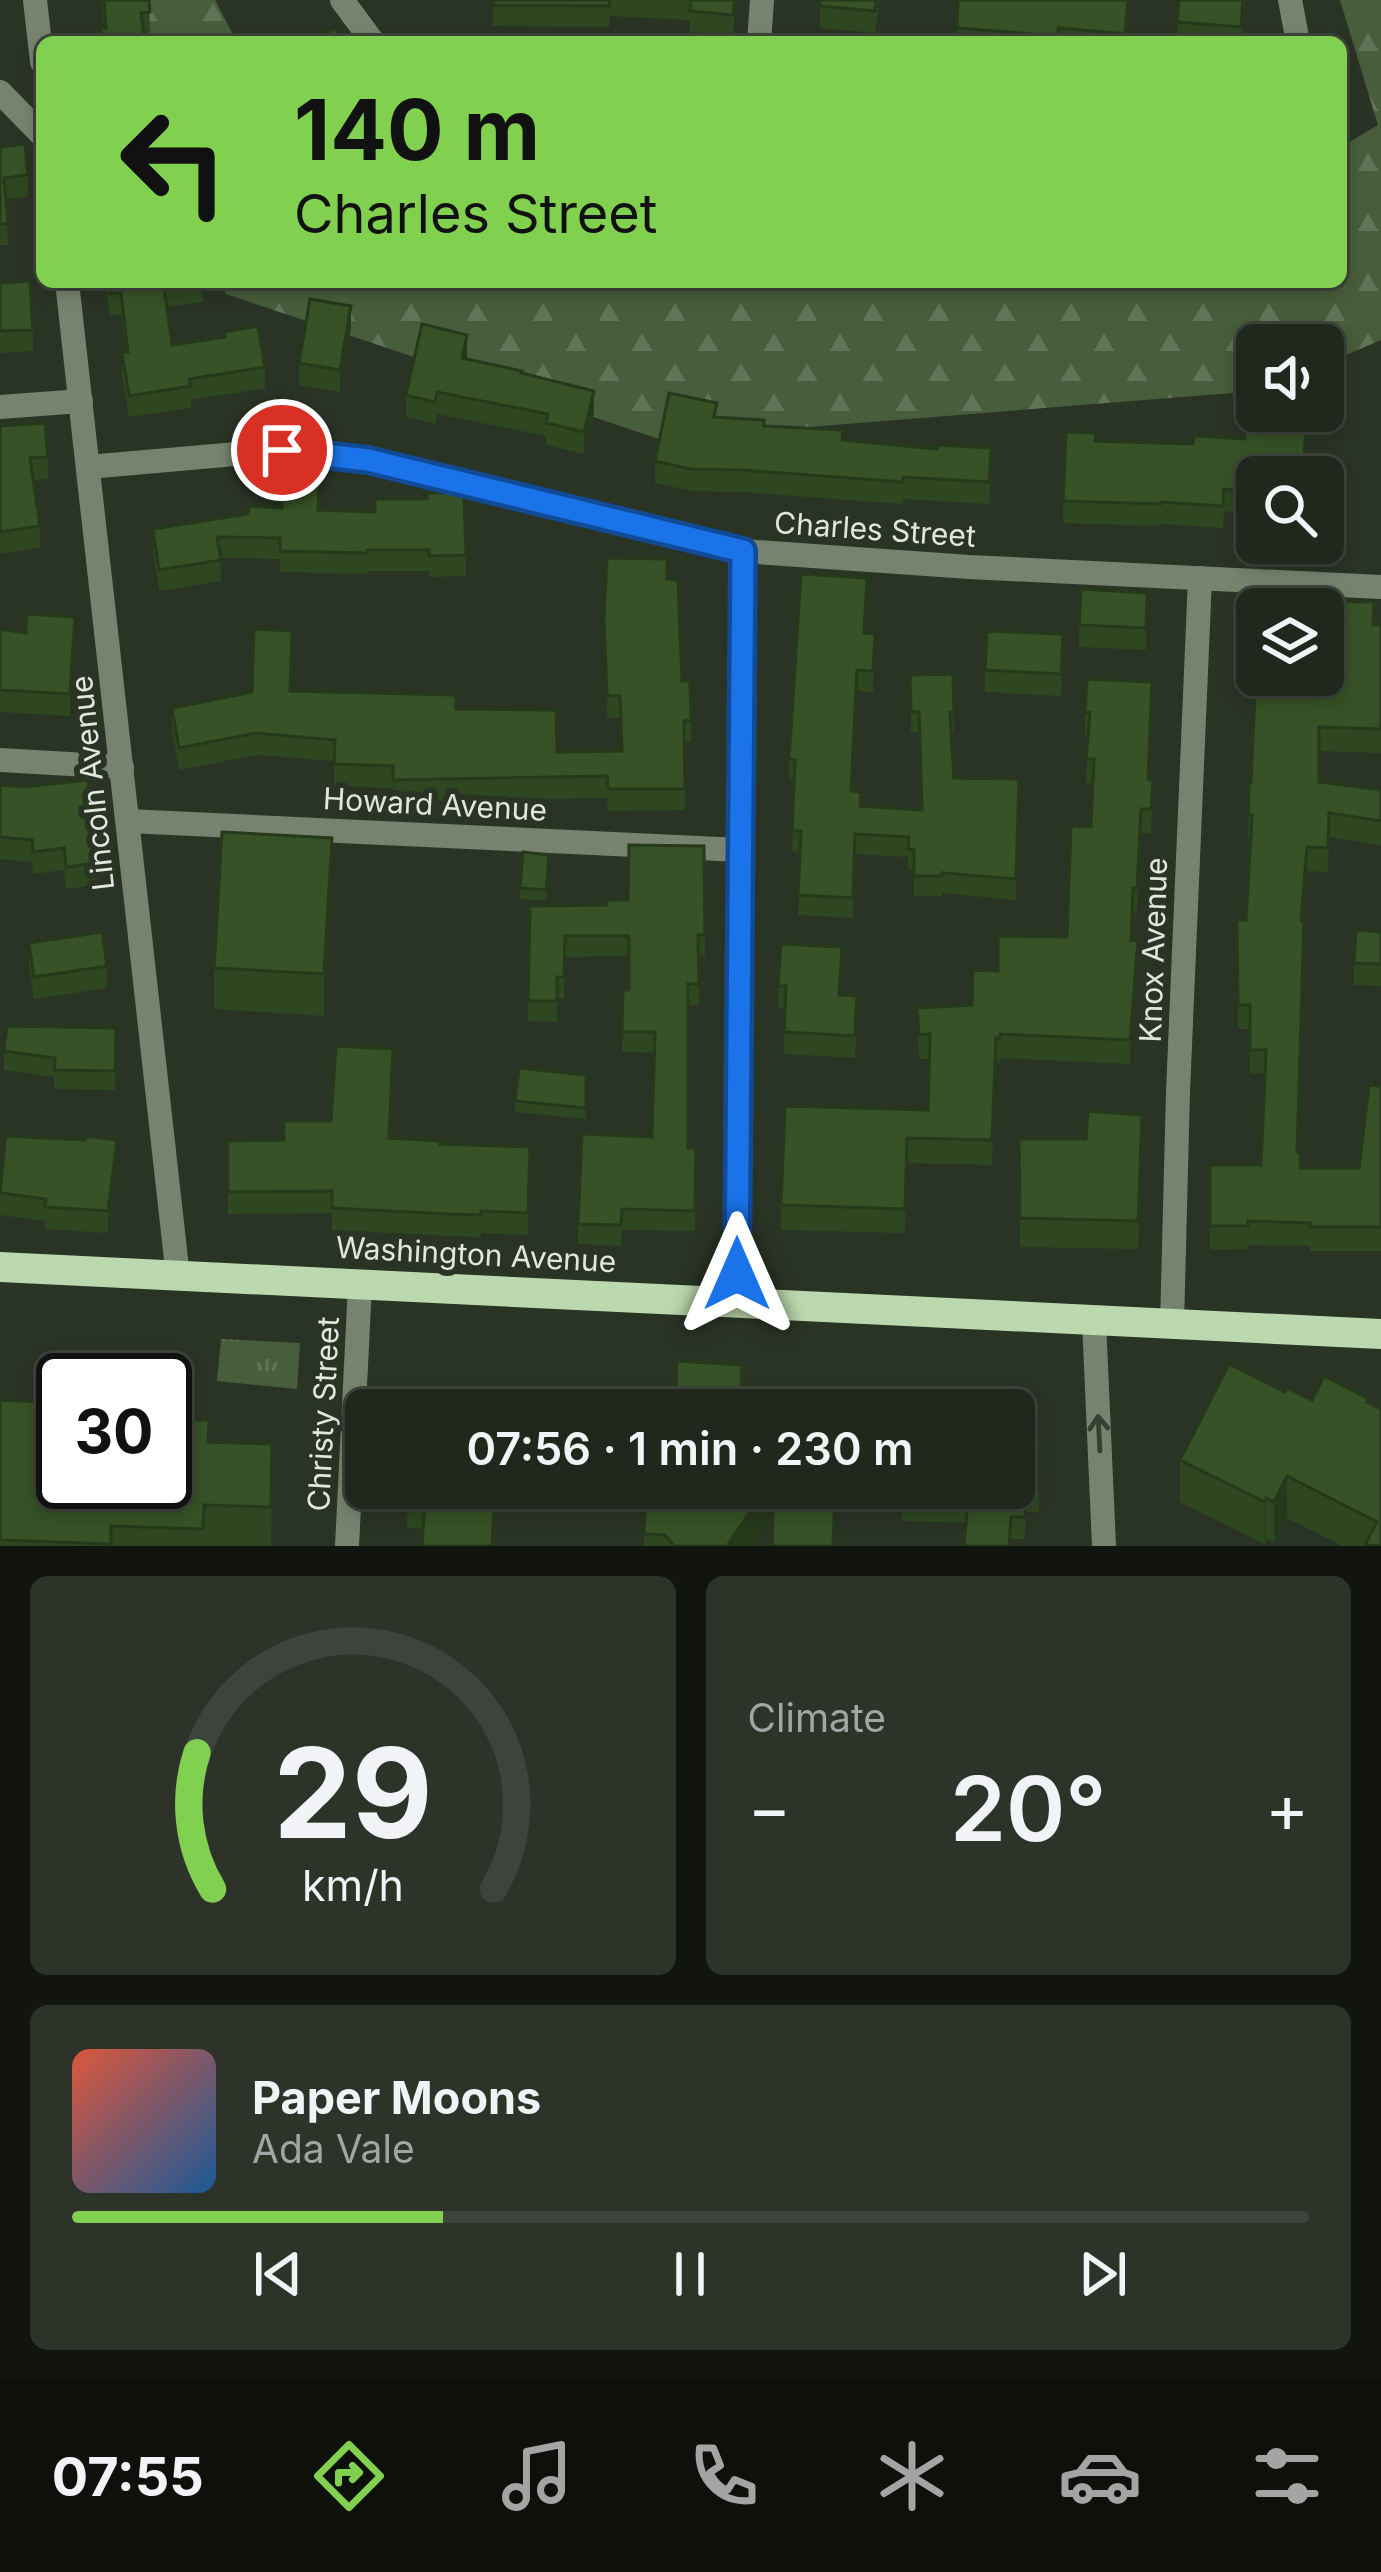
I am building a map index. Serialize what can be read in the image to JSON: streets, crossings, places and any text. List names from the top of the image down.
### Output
{
  "streets": {
    "main road": ["Washington Avenue"],
    "street": [
      "Charles Street",
      "Lincoln Avenue",
      "Howard Avenue",
      "Knox Avenue",
      "Christy Street"
    ]
  },
  "crossings": [
    ["Charles Street", "Lincoln Avenue"],
    ["Charles Street", "Knox Avenue"],
    ["Lincoln Avenue", "Howard Avenue"],
    ["Lincoln Avenue", "Washington Avenue"],
    ["Knox Avenue", "Washington Avenue"],
    ["Washington Avenue", "Christy Street"]
  ],
  "page": {
    "turn": ["140 m", "Charles Street"],
    "limit": "30",
    "trip": "07:56 · 1 min · 230 m",
    "tile": "Climate",
    "heat": ["−", "20°", "+"],
    "song": ["Paper Moons", "Ada Vale"],
    "tabs": "07:55",
    "gauge": ["29", "km/h"]
  }
}
